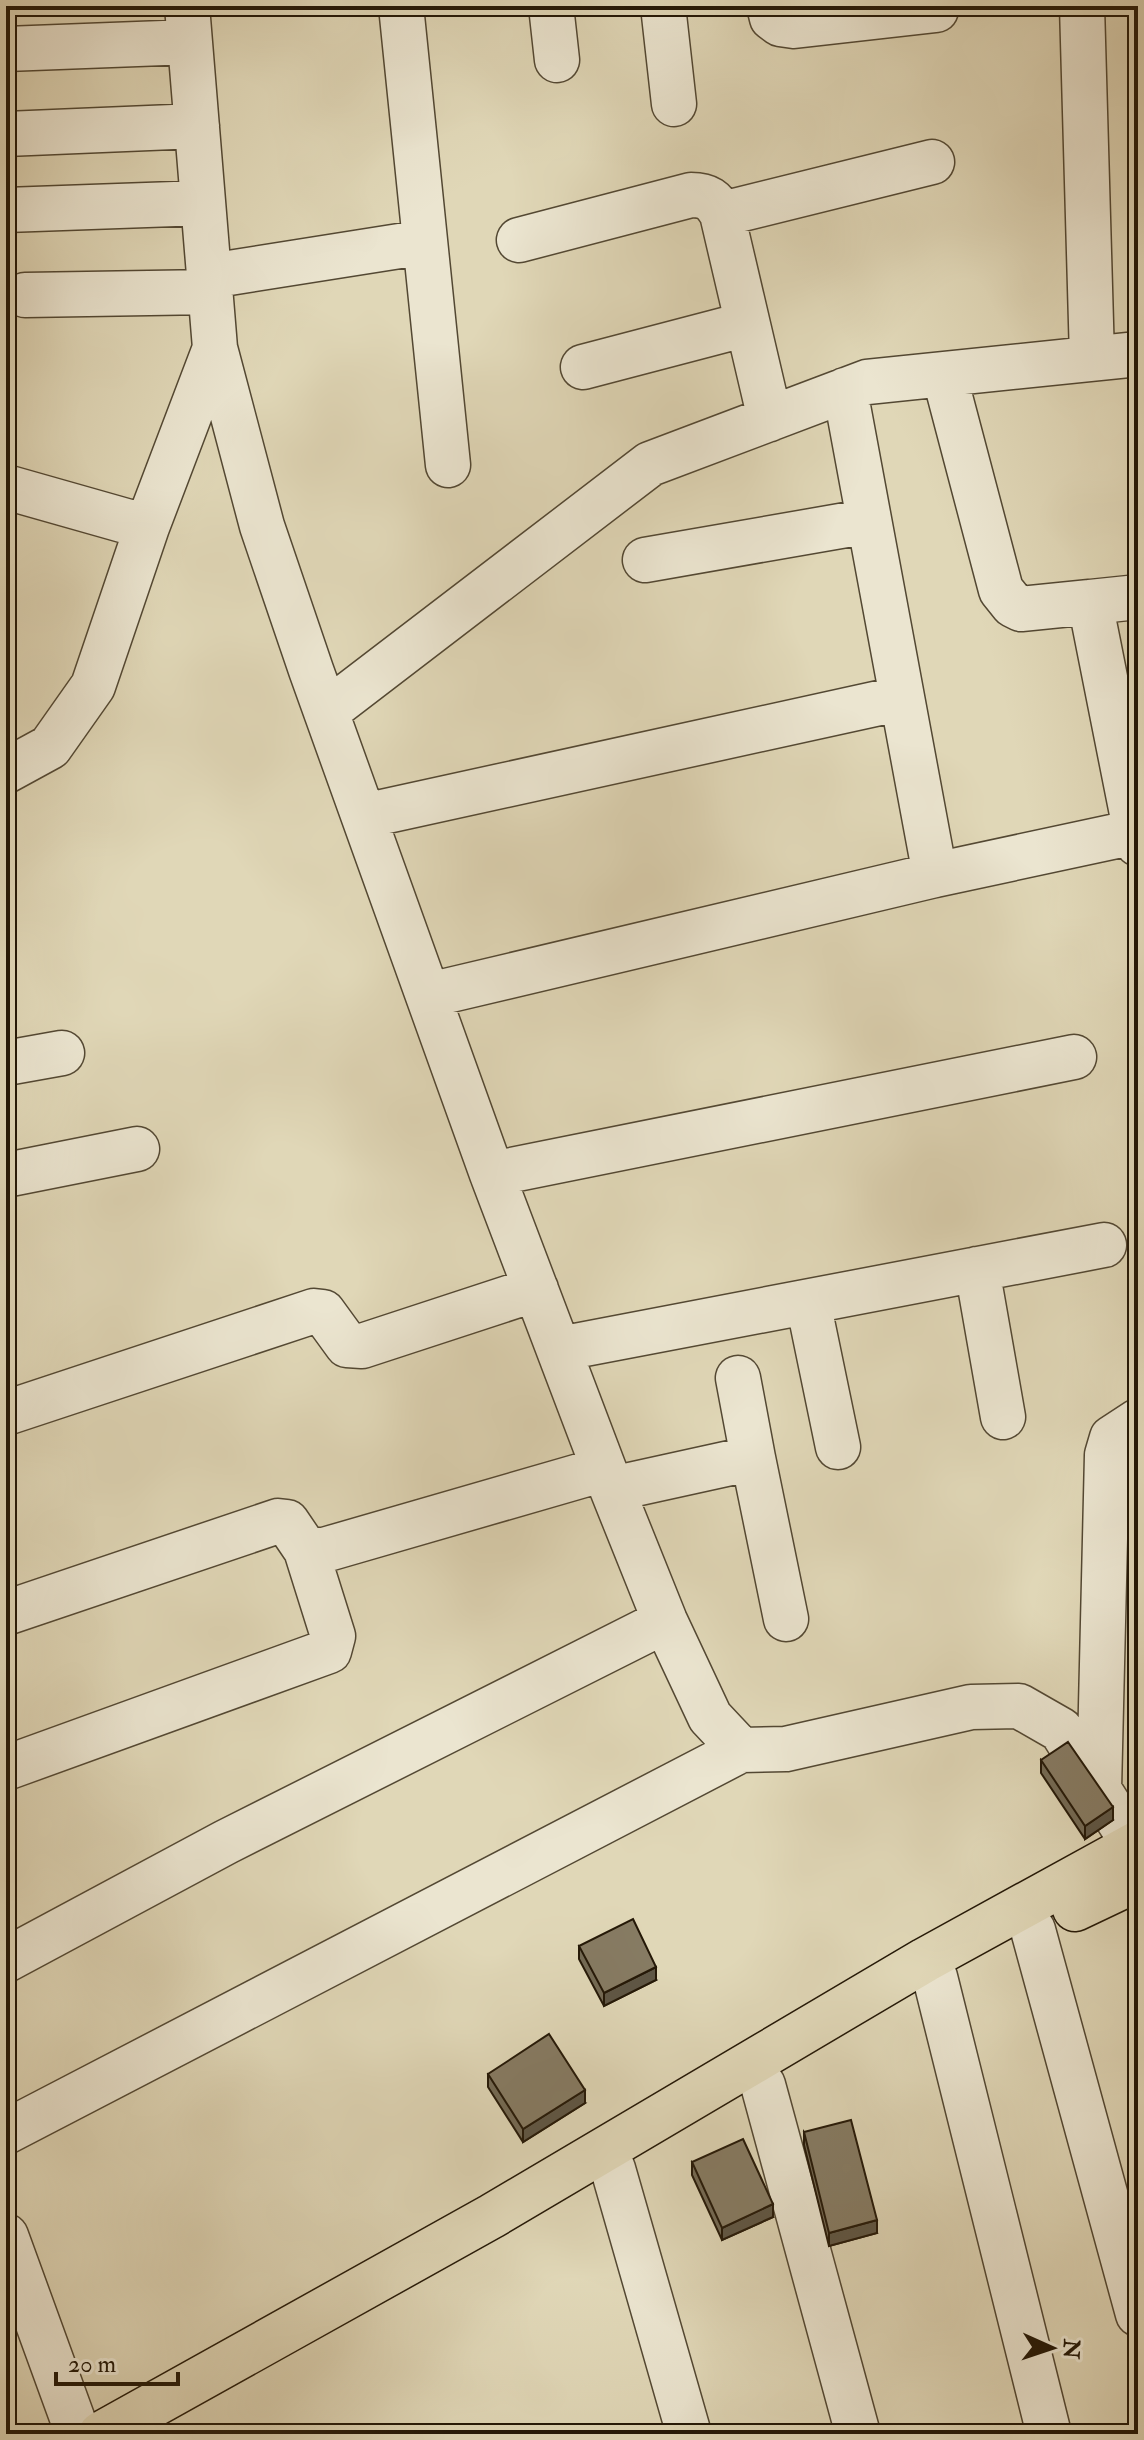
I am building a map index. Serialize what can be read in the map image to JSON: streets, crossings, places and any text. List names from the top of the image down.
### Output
{
  "scale_bar": "20 m",
  "north": "right"
}
